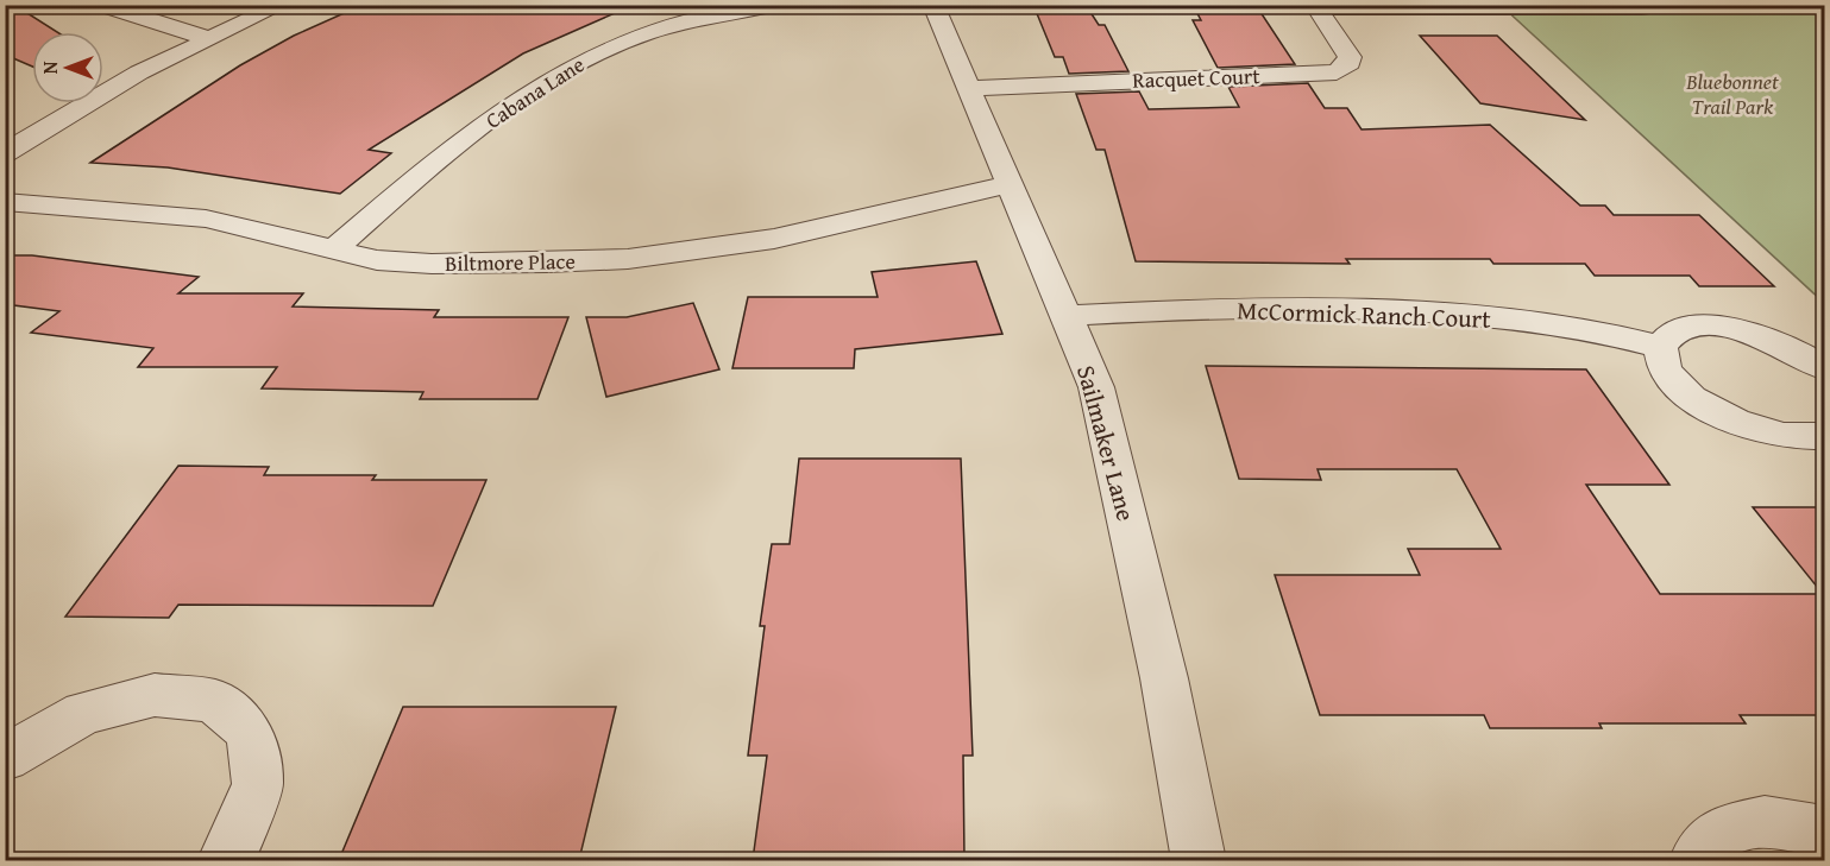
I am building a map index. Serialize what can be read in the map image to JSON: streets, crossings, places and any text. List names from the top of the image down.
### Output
{
  "streets": {
    "street": [
      "Racquet Court",
      "Cabana Lane",
      "Biltmore Place",
      "McCormick Ranch Court",
      "Sailmaker Lane"
    ]
  },
  "crossings": [
    ["Racquet Court", "Sailmaker Lane"],
    ["Cabana Lane", "Biltmore Place"],
    ["Biltmore Place", "Sailmaker Lane"],
    ["McCormick Ranch Court", "Sailmaker Lane"]
  ],
  "parks": ["Bluebonnet Trail Park"],
  "north": "left"
}
